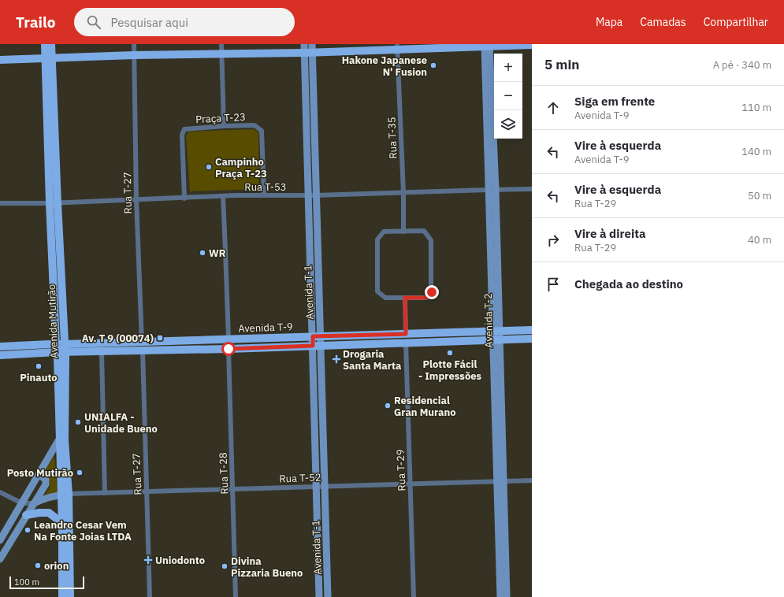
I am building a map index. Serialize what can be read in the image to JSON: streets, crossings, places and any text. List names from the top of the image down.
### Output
{
  "streets": {
    "main road": [
      "Avenida T-1",
      "Avenida T-2",
      "Avenida Mutirão",
      "Avenida T-9"
    ],
    "street": [
      "Praça T-23",
      "Rua T-35",
      "Rua T-53",
      "Rua T-27",
      "Rua T-29",
      "Rua T-28",
      "Rua T-52"
    ]
  },
  "crossings": [
    ["Praça T-23", "Rua T-53"],
    ["Rua T-35", "Rua T-53"],
    ["Rua T-53", "Rua T-27"],
    ["Rua T-53", "Avenida T-1"],
    ["Rua T-53", "Avenida T-2"],
    ["Rua T-53", "Avenida Mutirão"],
    ["Rua T-27", "Avenida T-9"],
    ["Rua T-27", "Rua T-52"],
    ["Avenida T-1", "Avenida T-9"],
    ["Avenida T-1", "Rua T-52"],
    ["Avenida T-2", "Avenida T-9"],
    ["Avenida T-2", "Rua T-52"],
    ["Avenida Mutirão", "Avenida T-9"],
    ["Avenida Mutirão", "Rua T-52"],
    ["Avenida T-9", "Rua T-29"],
    ["Avenida T-9", "Rua T-28"],
    ["Rua T-29", "Rua T-52"],
    ["Rua T-28", "Rua T-52"]
  ],
  "places": {
    "other": [
      "Hakone Japanese N' Fusion",
      "Campinho Praça T-23",
      "WR",
      "Plotte Fácil - Impressões",
      "Pinauto",
      "Residencial Gran Murano",
      "UNIALFA - Unidade Bueno",
      "Posto Mutirão",
      "Leandro Cesar Vem Na Fonte Joias LTDA",
      "orion",
      "Divina Pizzaria Bueno"
    ],
    "transit": ["Av. T 9 (00074)"],
    "health": ["Drogaria Santa Marta", "Uniodonto"]
  },
  "scale_bar": "100 m",
  "page": {
    "header": "Trailo",
    "search": "Pesquisar aqui",
    "nav": ["Mapa", "Camadas", "Compartilhar"],
    "heading": ["5 min", "A pé · 340 m"],
    "map_buttons": ["+", "−"],
    "list": [
      ["Siga em frente", "Avenida T-9", "110 m"],
      ["Vire à esquerda", "Avenida T-9", "140 m"],
      ["Vire à esquerda", "Rua T-29", "50 m"],
      ["Vire à direita", "Rua T-29", "40 m"],
      "Chegada ao destino"
    ],
    "scale": "100 m"
  }
}
